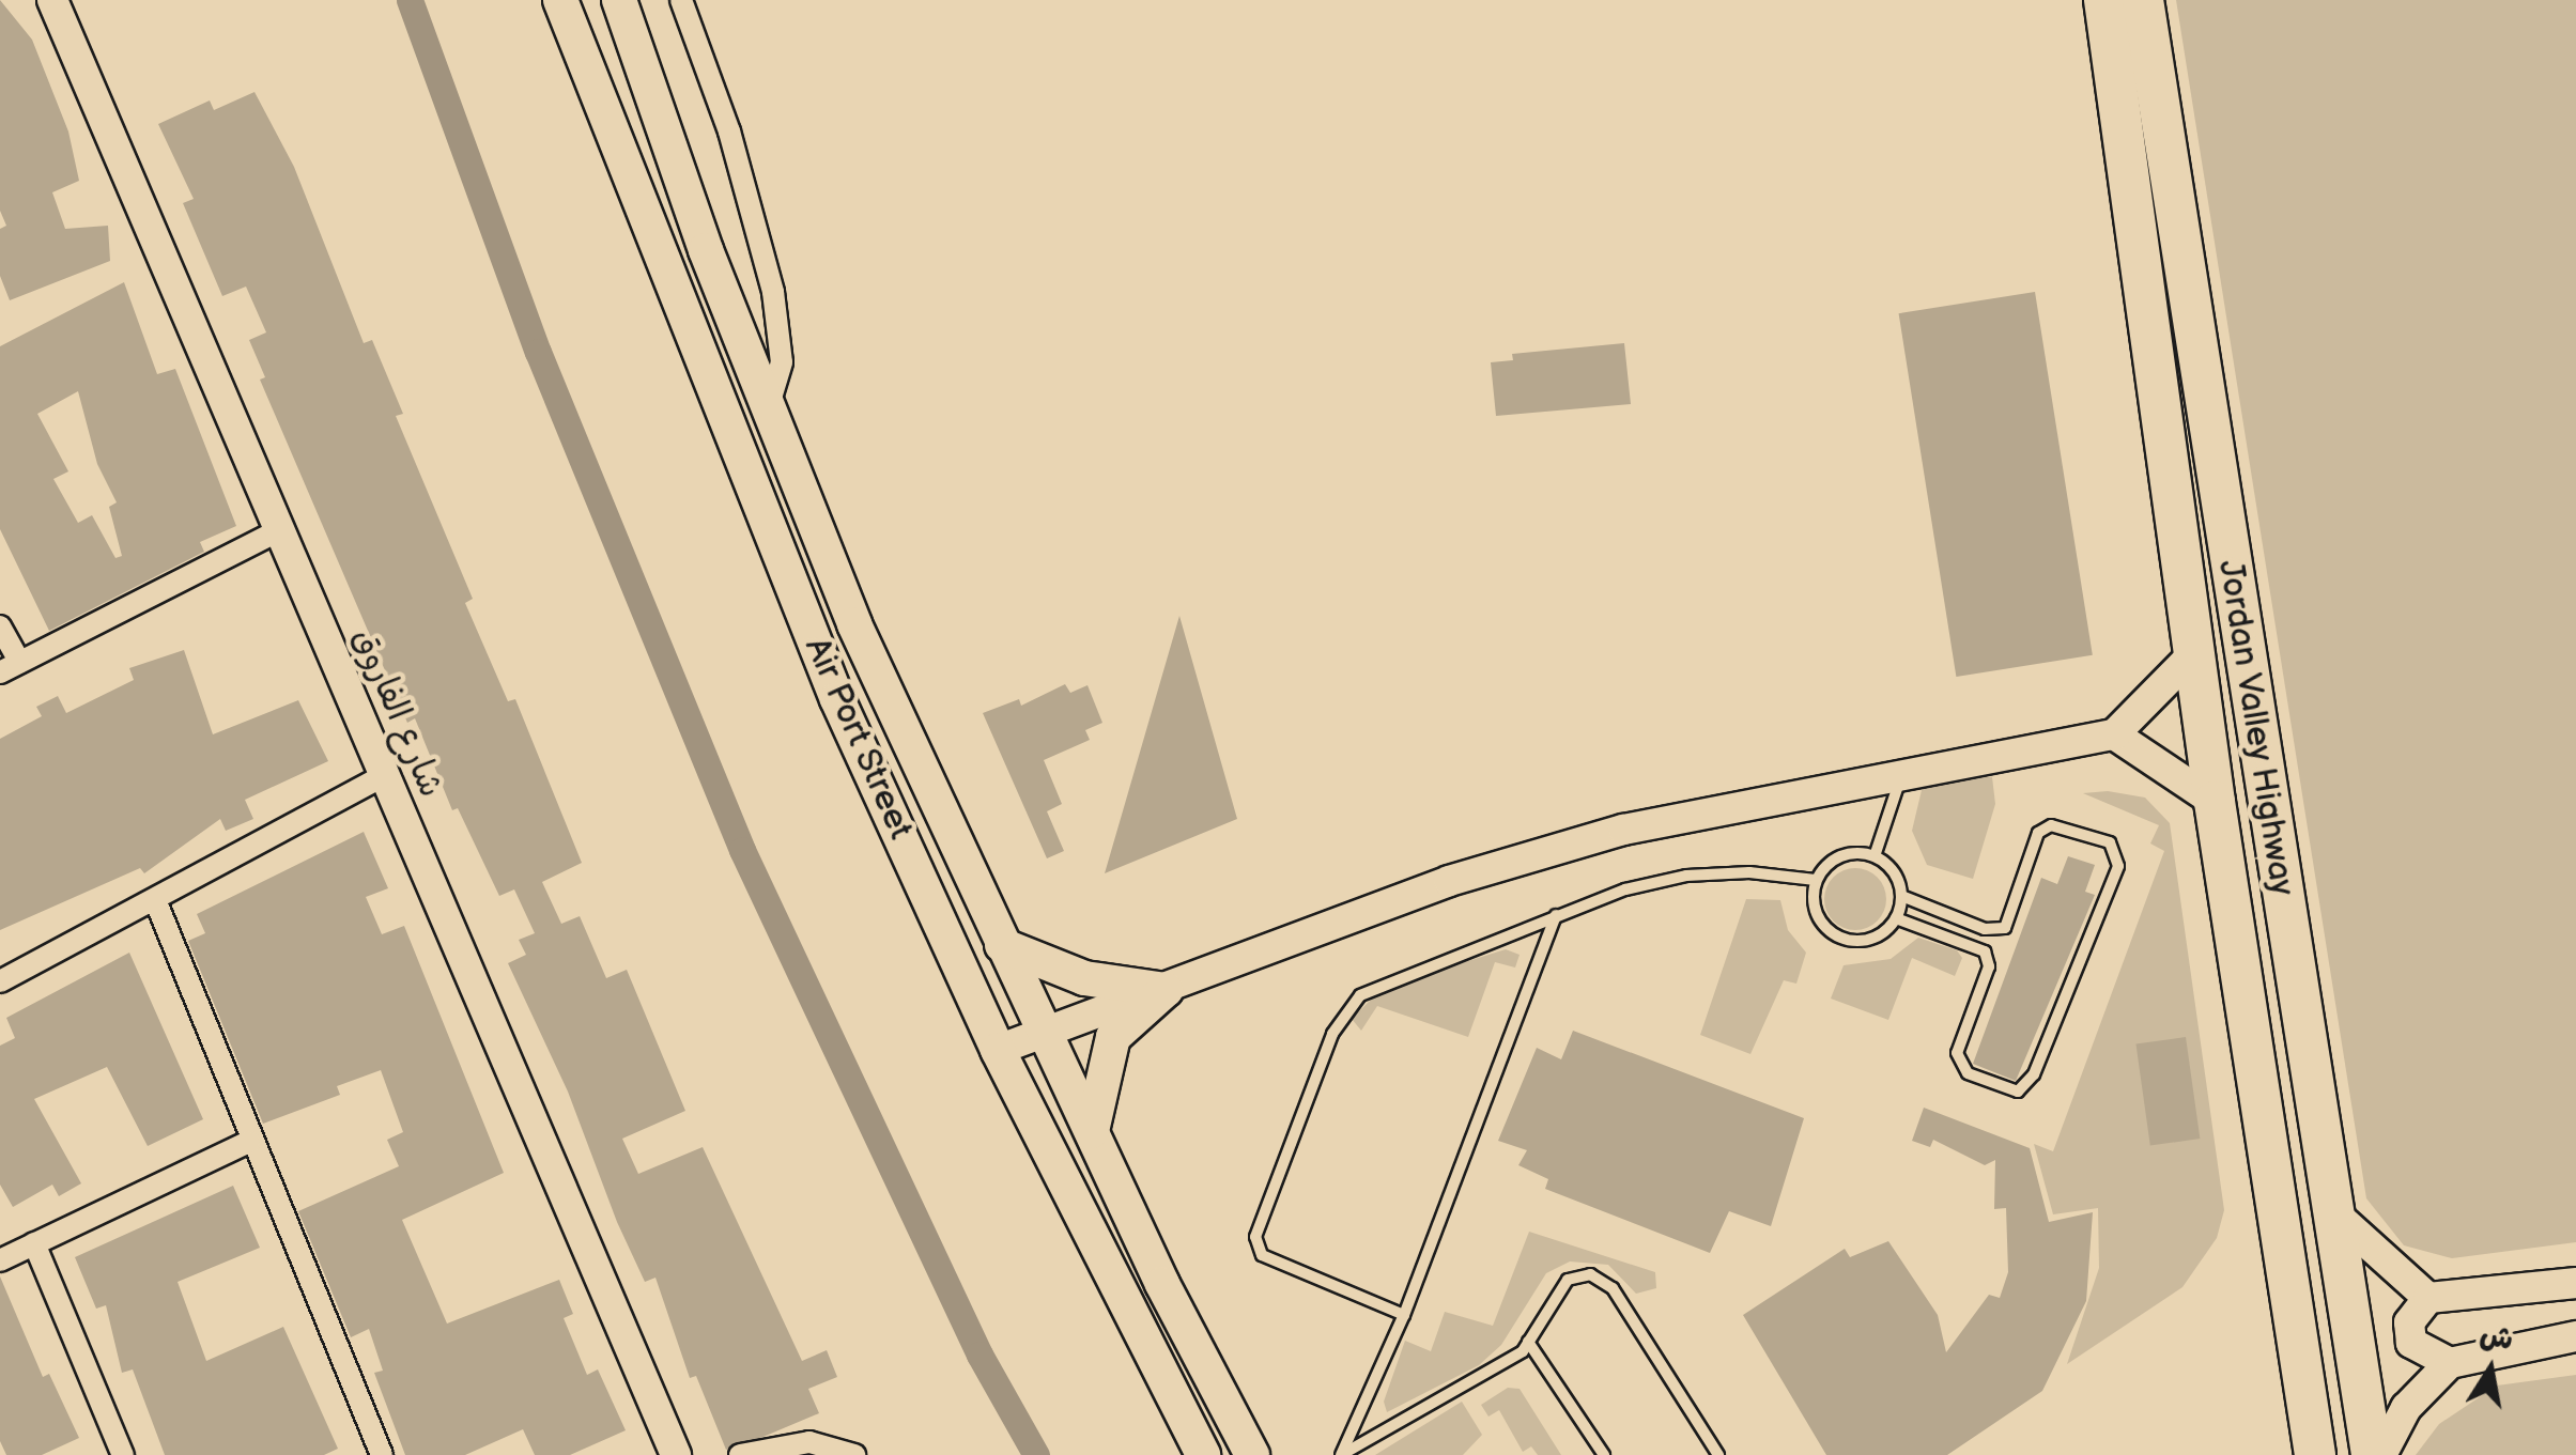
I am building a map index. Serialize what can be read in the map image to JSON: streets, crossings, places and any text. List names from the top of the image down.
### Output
{
  "streets": {
    "highway": ["Jordan Valley Highway"],
    "main road": ["شارع الفاروق", "Air Port Street"]
  },
  "north": "top"
}
